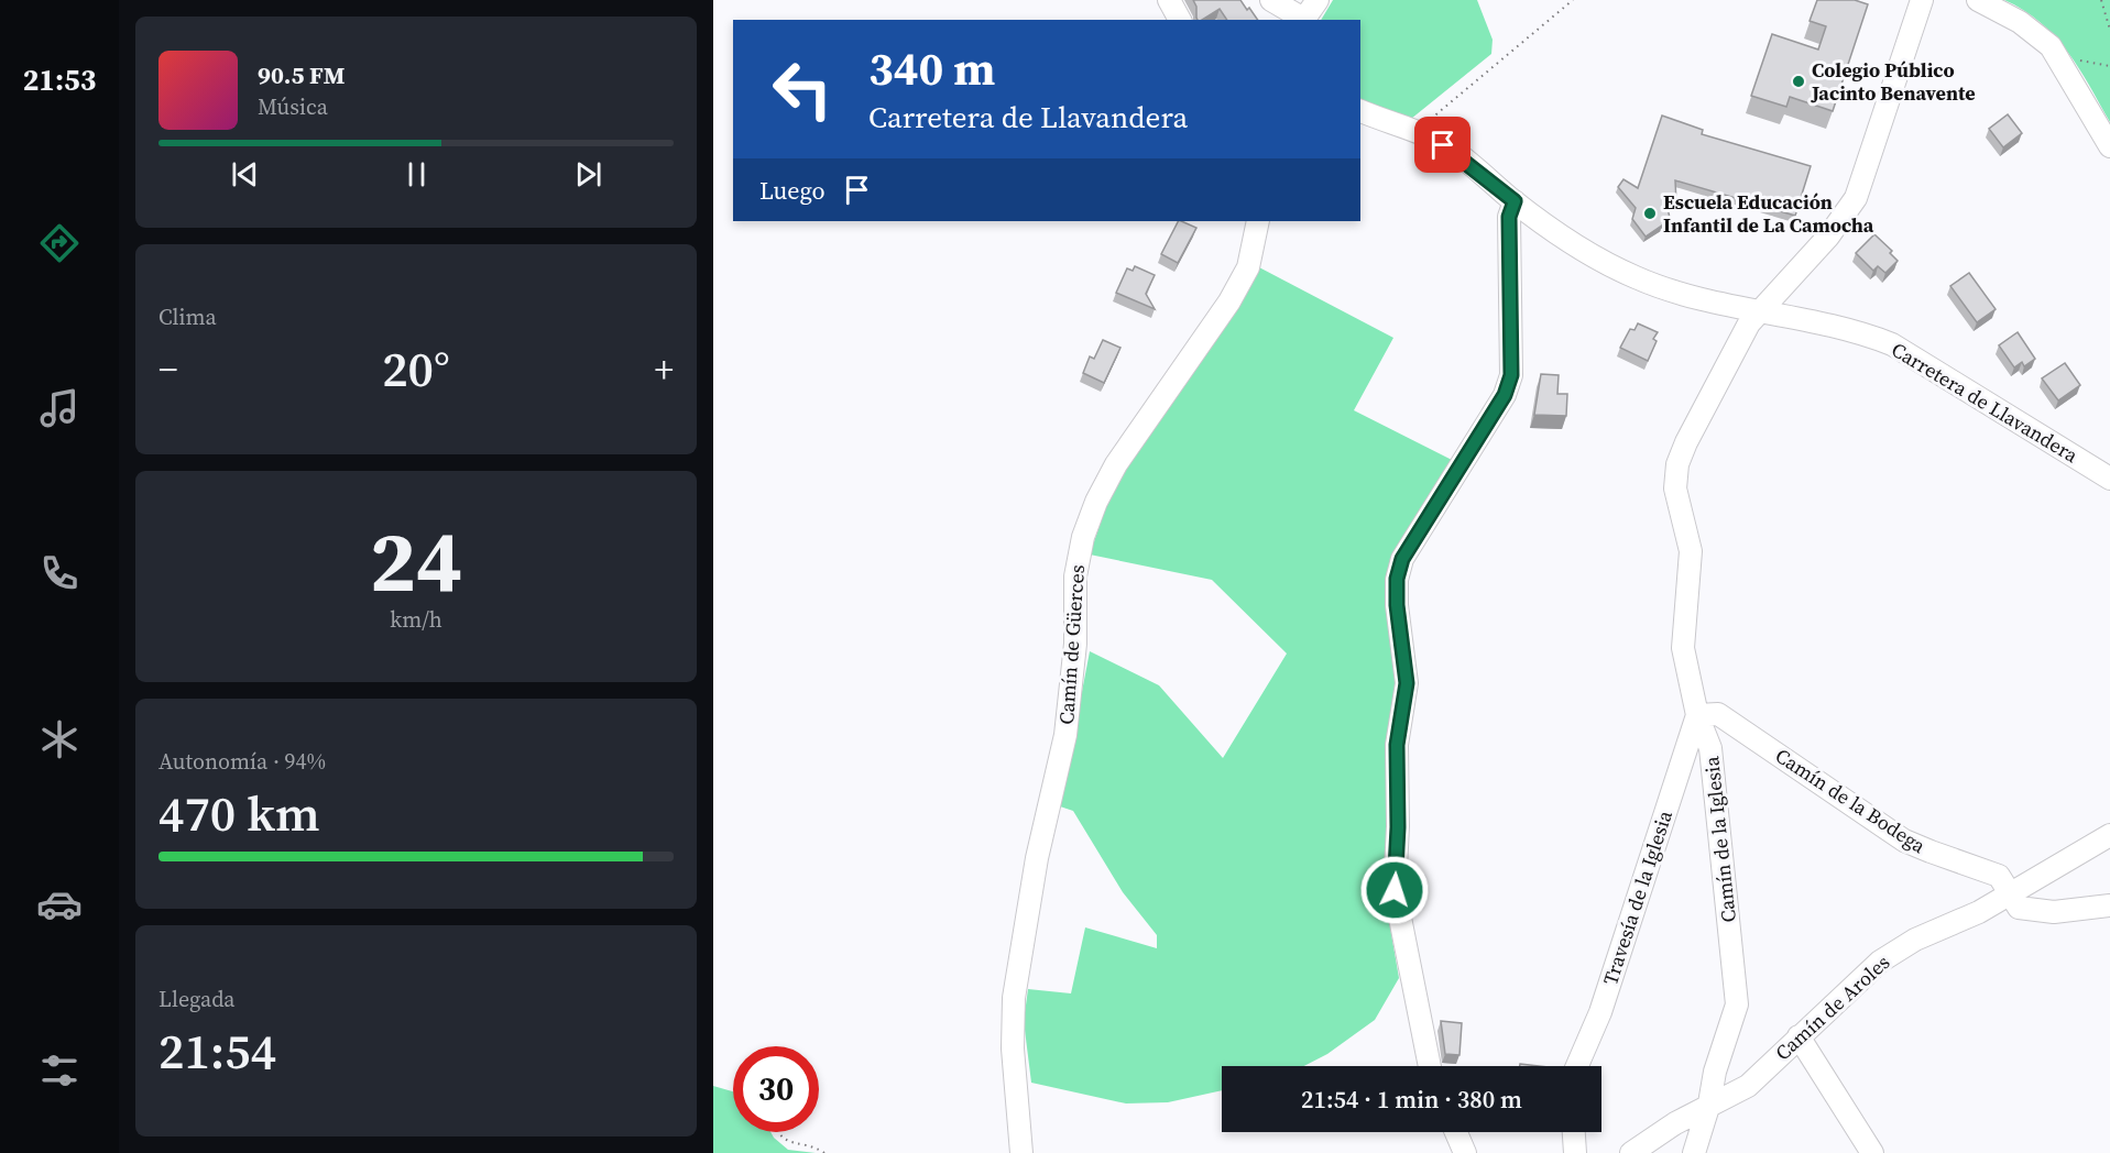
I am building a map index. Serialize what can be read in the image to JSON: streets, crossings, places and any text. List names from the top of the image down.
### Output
{
  "streets": {
    "street": [
      "Carretera de Llavandera",
      "Camín de Güerces",
      "Camín de la Bodega",
      "Camín de la Iglesia",
      "Travesía de la Iglesia",
      "Camín de Aroles"
    ]
  },
  "crossings": [
    ["Carretera de Llavandera", "Camín de la Iglesia"],
    ["Camín de la Bodega", "Camín de la Iglesia"],
    ["Camín de la Bodega", "Travesía de la Iglesia"],
    ["Camín de la Bodega", "Camín de Aroles"],
    ["Camín de la Iglesia", "Travesía de la Iglesia"],
    ["Camín de la Iglesia", "Camín de Aroles"]
  ],
  "places": ["Colegio Público Jacinto Benavente", "Escuela Educación Infantil de La Camocha"],
  "page": {
    "tabs": "21:53",
    "turn": ["340 m", "Carretera de Llavandera"],
    "song": ["90.5 FM", "Música"],
    "then": "Luego",
    "tile": [
      "Clima",
      ["24", "km/h"],
      ["Autonomía · 94%", "470 km"],
      ["Llegada", "21:54"]
    ],
    "heat": ["−", "20°", "+"],
    "limit": "30",
    "trip": "21:54 · 1 min · 380 m"
  }
}
